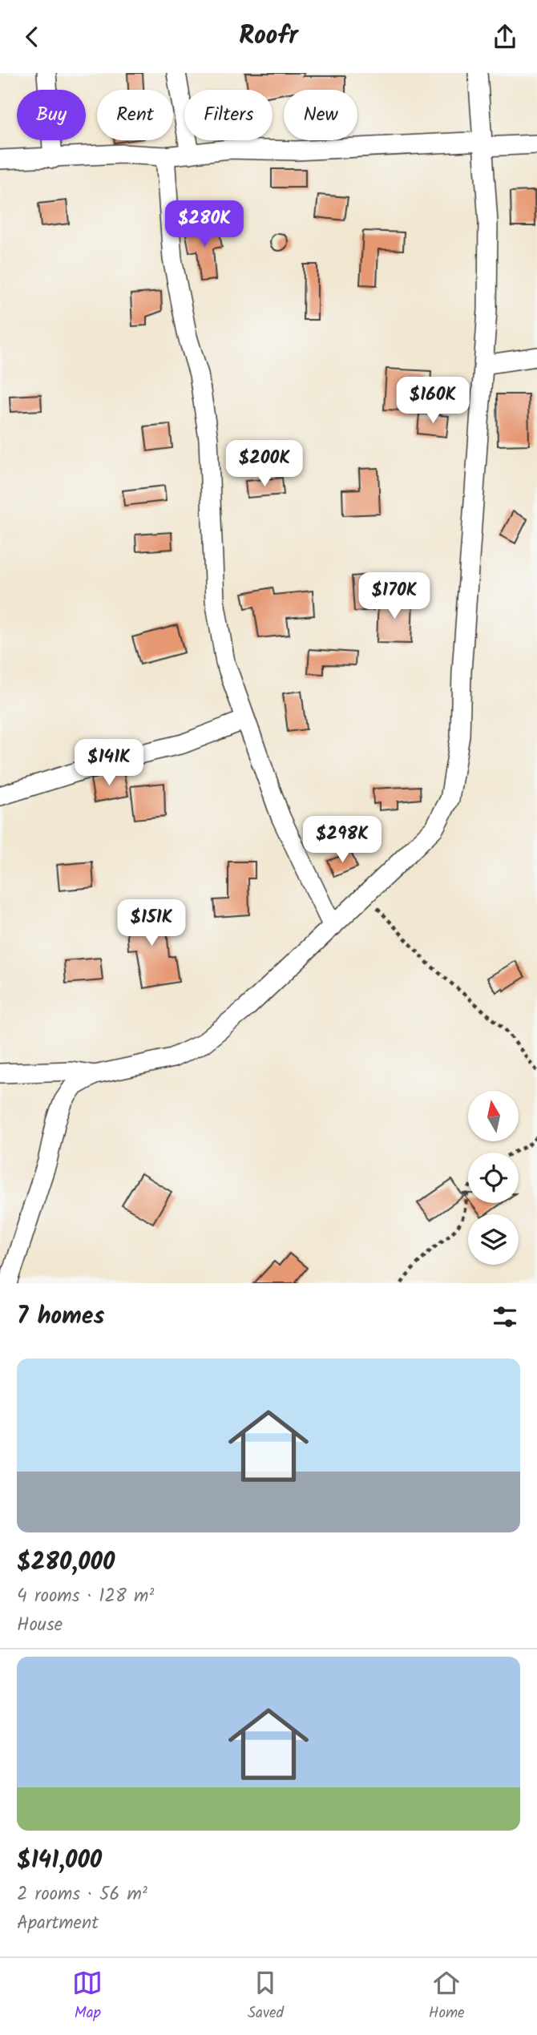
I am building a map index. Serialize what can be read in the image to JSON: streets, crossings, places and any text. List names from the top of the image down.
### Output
{
  "north": "top",
  "page": {
    "header": "Roofr",
    "chip": [
      "Buy",
      "Rent",
      "Filters",
      "New"
    ],
    "price": [
      "$280K",
      "$160K",
      "$200K",
      "$170K",
      "$141K",
      "$298K",
      "$151K"
    ],
    "heading": "7 homes",
    "list": [
      {
        "name": "$280,000",
        "note": "4 rooms · 128 m² · House"
      },
      {
        "name": "$141,000",
        "note": "2 rooms · 56 m² · Apartment"
      }
    ],
    "tabs": ["Map", "Saved", "Home"]
  }
}
